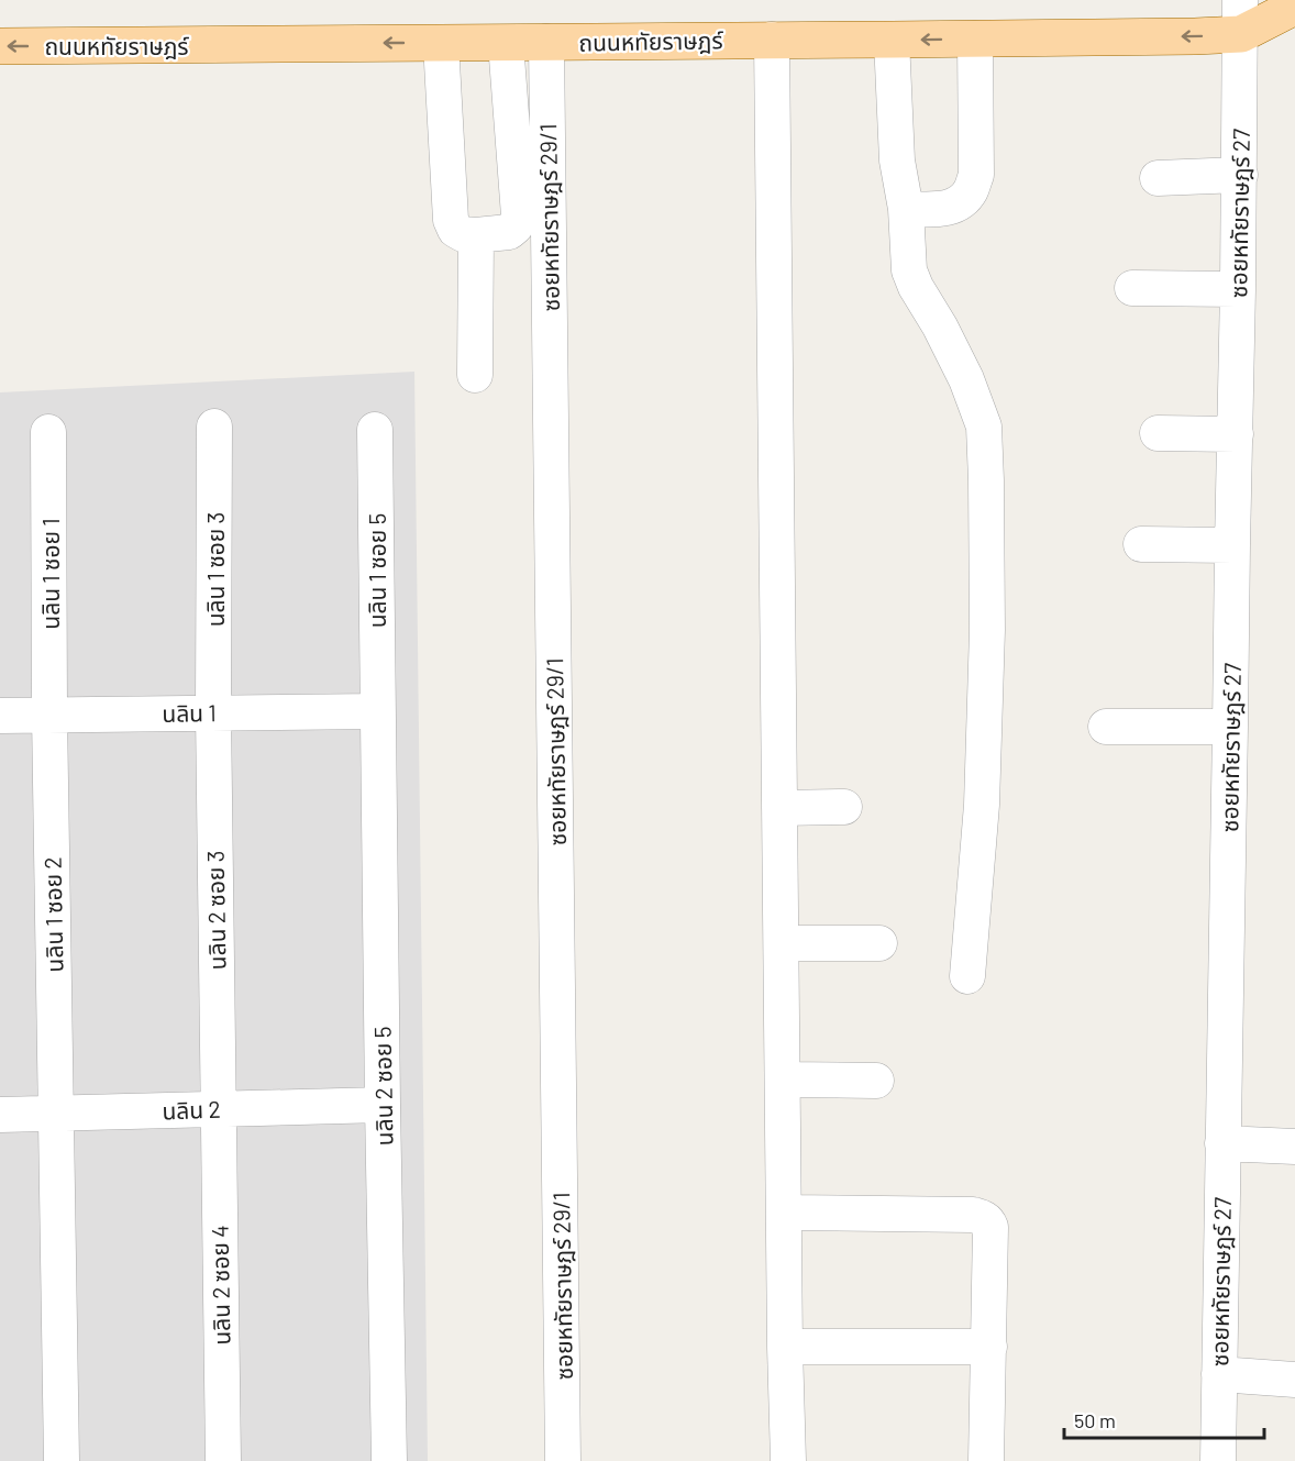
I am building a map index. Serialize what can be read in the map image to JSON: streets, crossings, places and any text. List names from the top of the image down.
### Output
{
  "streets": {
    "main road": ["ถนนหทัยราษฎร์"],
    "street": [
      "ซอยหทัยราษฎร์ 27",
      "ซอยหทัยราษฎร์ 29/1",
      "นลิน 1 ซอย 3",
      "นลิน 1 ซอย 5",
      "นลิน 1 ซอย 1",
      "นลิน 1",
      "นลิน 2 ซอย 3",
      "นลิน 1 ซอย 2",
      "นลิน 2 ซอย 5",
      "นลิน 2",
      "นลิน 2 ซอย 4"
    ]
  },
  "crossings": [
    ["ถนนหทัยราษฎร์", "ซอยหทัยราษฎร์ 27"],
    ["ถนนหทัยราษฎร์", "ซอยหทัยราษฎร์ 29/1"],
    ["นลิน 1 ซอย 3", "นลิน 1"],
    ["นลิน 1 ซอย 3", "นลิน 2 ซอย 3"],
    ["นลิน 1 ซอย 5", "นลิน 1"],
    ["นลิน 1 ซอย 5", "นลิน 2 ซอย 5"],
    ["นลิน 1 ซอย 1", "นลิน 1"],
    ["นลิน 1 ซอย 1", "นลิน 1 ซอย 2"],
    ["นลิน 1", "นลิน 2 ซอย 3"],
    ["นลิน 1", "นลิน 1 ซอย 2"],
    ["นลิน 1", "นลิน 2 ซอย 5"],
    ["นลิน 2 ซอย 3", "นลิน 2"],
    ["นลิน 2 ซอย 3", "นลิน 2 ซอย 4"],
    ["นลิน 1 ซอย 2", "นลิน 2"],
    ["นลิน 2 ซอย 5", "นลิน 2"],
    ["นลิน 2", "นลิน 2 ซอย 4"]
  ],
  "one_way": ["ถนนหทัยราษฎร์"],
  "scale_bar": "50 m"
}
